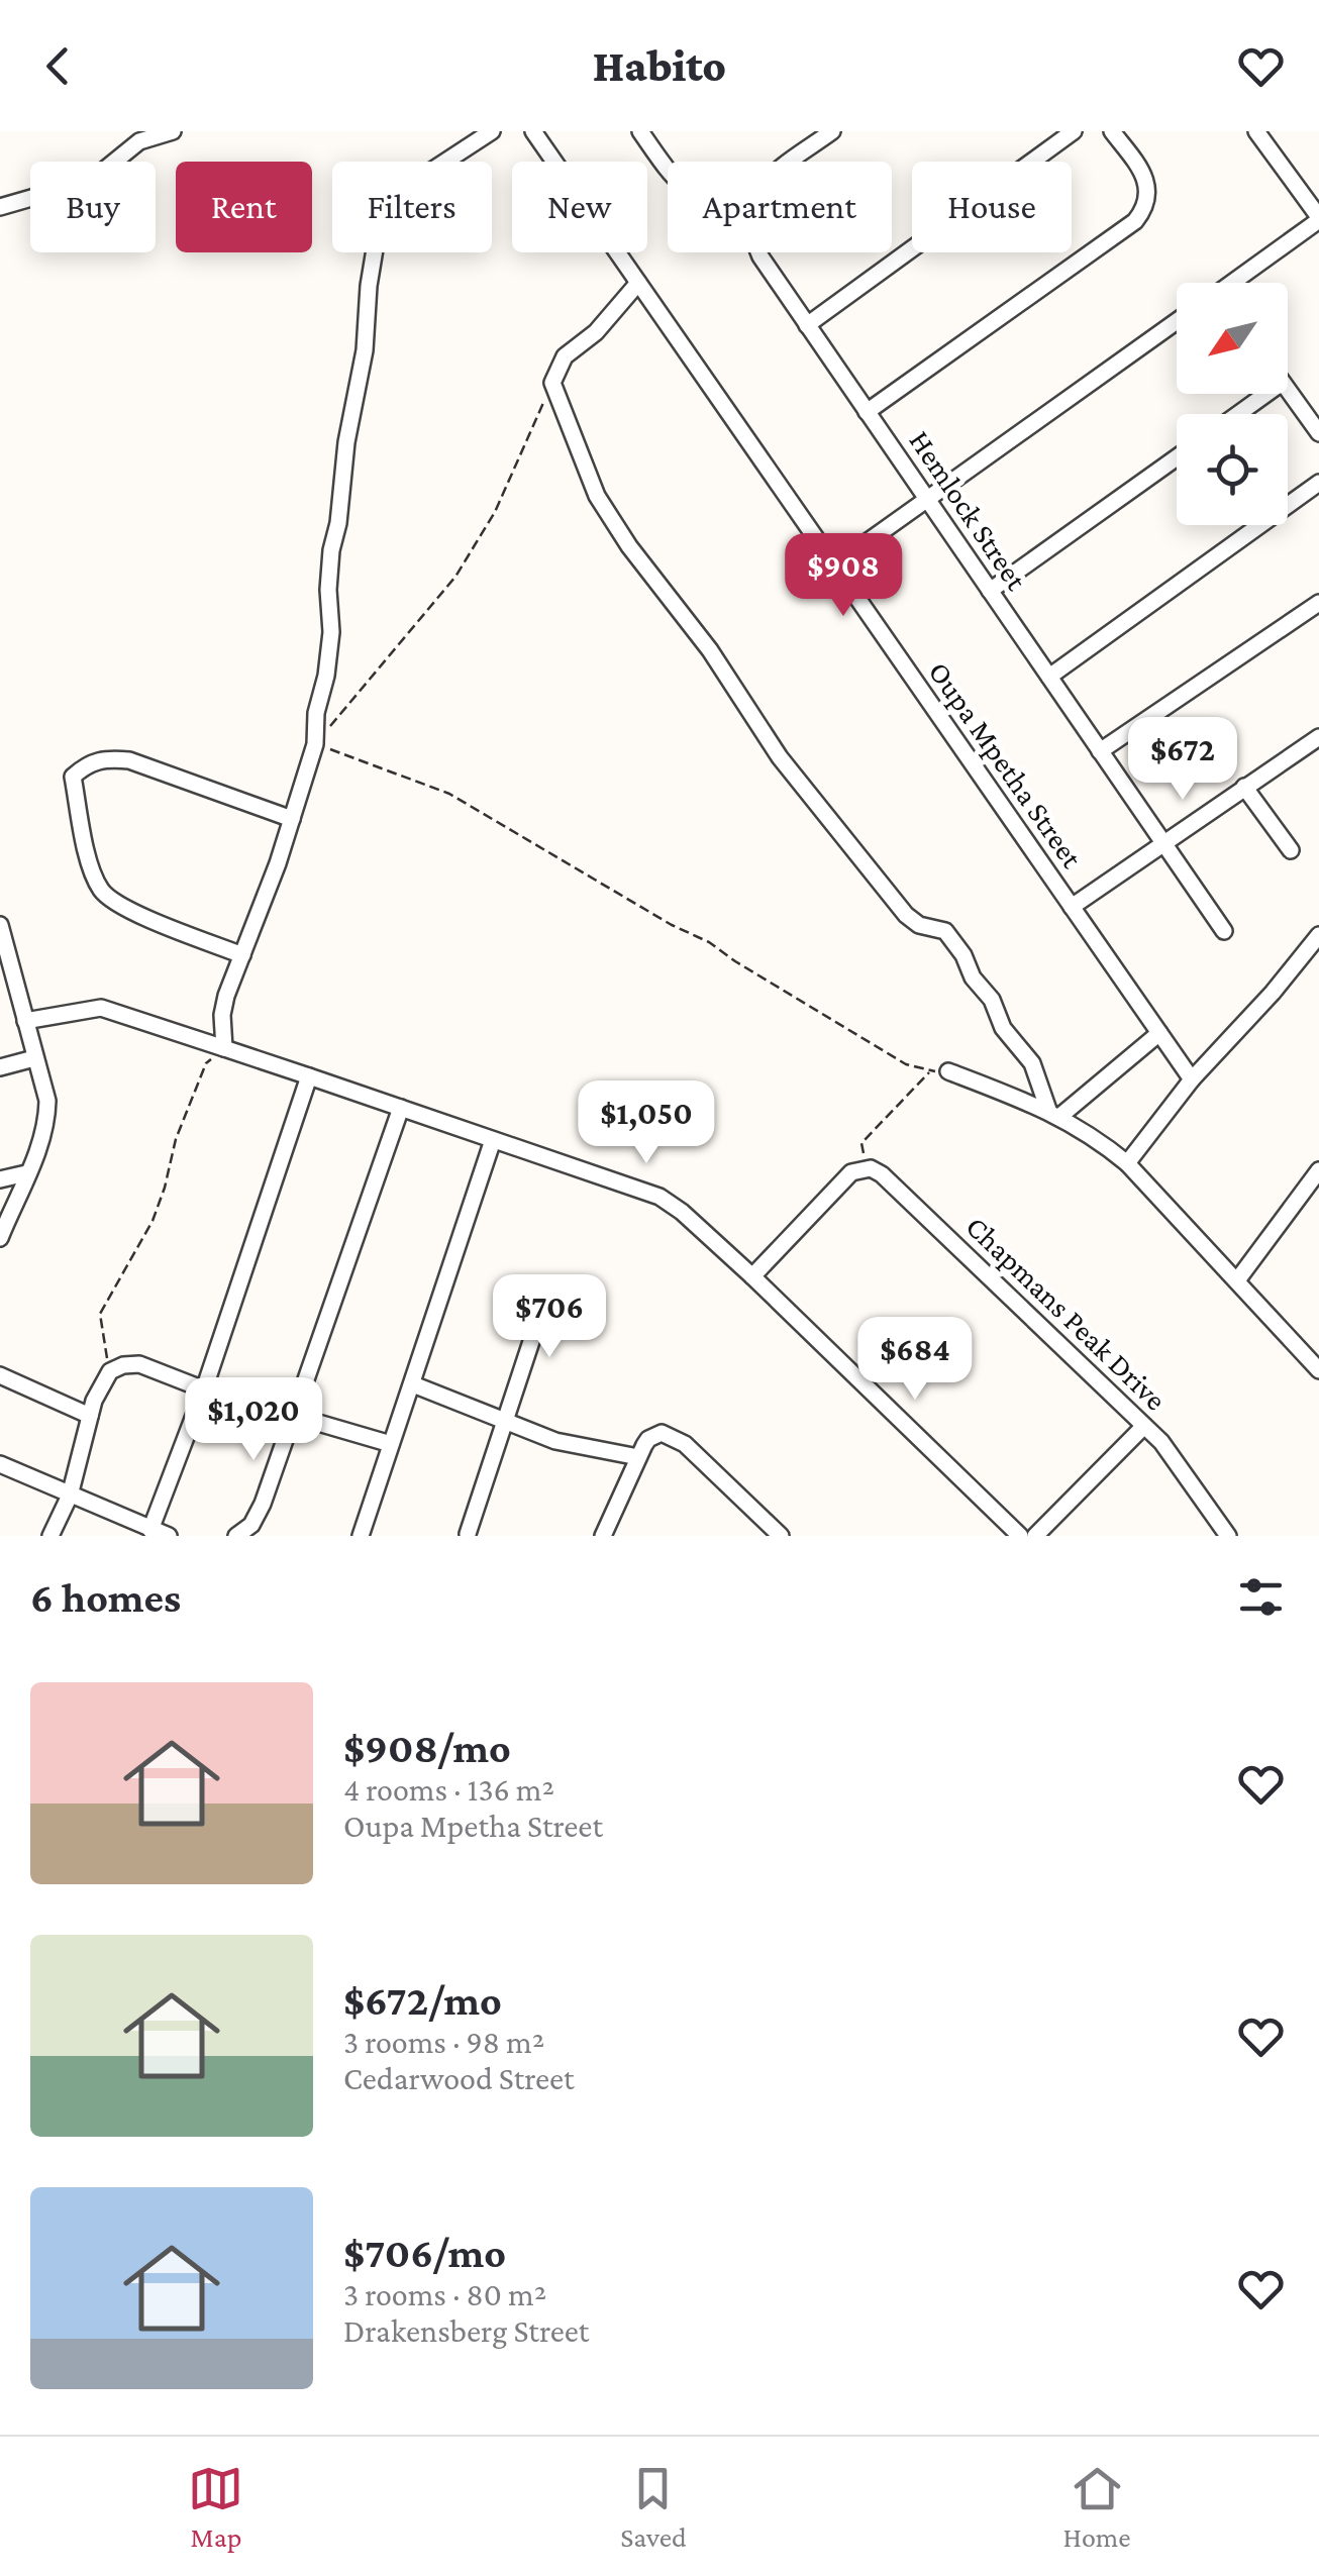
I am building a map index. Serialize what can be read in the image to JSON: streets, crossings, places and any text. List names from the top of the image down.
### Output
{
  "streets": {
    "street": ["Hemlock Street", "Oupa Mpetha Street", "Chapmans Peak Drive"]
  },
  "north": "bottom left",
  "page": {
    "header": "Habito",
    "chip": [
      "Buy",
      "Rent",
      "Filters",
      "New",
      "Apartment",
      "House"
    ],
    "price": [
      "$908",
      "$672",
      "$1,050",
      "$706",
      "$684",
      "$1,020"
    ],
    "heading": "6 homes",
    "list": [
      {
        "name": "$908/mo",
        "note": "4 rooms · 136 m² · Oupa Mpetha Street"
      },
      {
        "name": "$672/mo",
        "note": "3 rooms · 98 m² · Cedarwood Street"
      },
      {
        "name": "$706/mo",
        "note": "3 rooms · 80 m² · Drakensberg Street"
      }
    ],
    "tabs": ["Map", "Saved", "Home"]
  }
}
